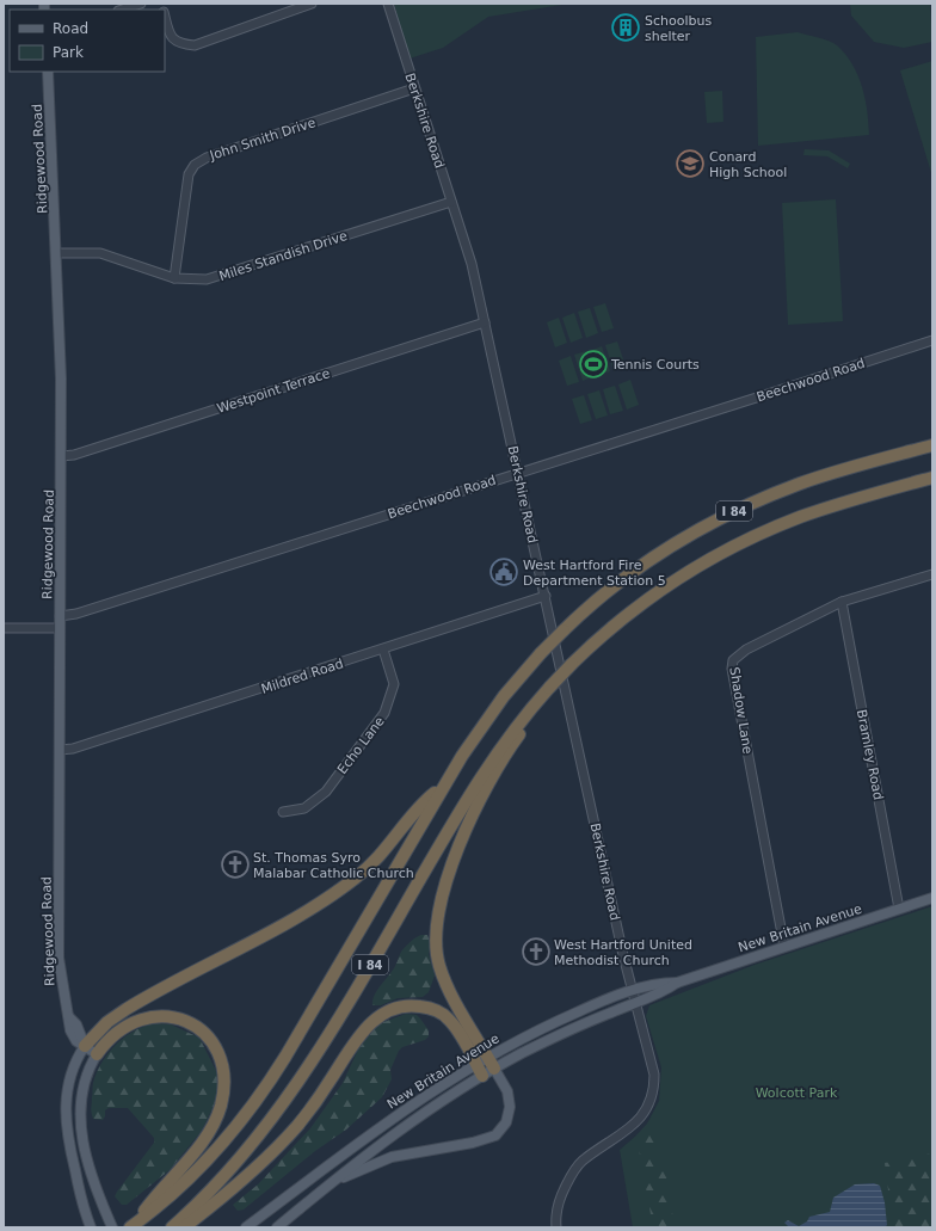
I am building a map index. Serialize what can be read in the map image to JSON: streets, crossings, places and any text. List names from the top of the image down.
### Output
{
  "streets": {
    "highway": ["I 84"],
    "main road": ["Ridgewood Road", "New Britain Avenue"],
    "street": [
      "Berkshire Road",
      "John Smith Drive",
      "Miles Standish Drive",
      "Beechwood Road",
      "Westpoint Terrace",
      "Mildred Road",
      "Shadow Lane",
      "Echo Lane",
      "Bramley Road"
    ]
  },
  "crossings": [
    ["Berkshire Road", "John Smith Drive"],
    ["Berkshire Road", "Miles Standish Drive"],
    ["Berkshire Road", "Beechwood Road"],
    ["Berkshire Road", "Westpoint Terrace"],
    ["Berkshire Road", "Mildred Road"],
    ["Berkshire Road", "New Britain Avenue"],
    ["John Smith Drive", "Miles Standish Drive"],
    ["Ridgewood Road", "Miles Standish Drive"],
    ["Ridgewood Road", "Beechwood Road"],
    ["Ridgewood Road", "Westpoint Terrace"],
    ["Ridgewood Road", "Mildred Road"],
    ["Mildred Road", "Echo Lane"],
    ["Shadow Lane", "Bramley Road"],
    ["Shadow Lane", "New Britain Avenue"],
    ["Bramley Road", "New Britain Avenue"]
  ],
  "parks": ["Wolcott Park"],
  "places": {
    "building": ["Schoolbus shelter"],
    "school or university": ["Conard High School"],
    "sports": ["Tennis Courts"],
    "public building": ["West Hartford Fire Department Station 5"],
    "church": ["St. Thomas Syro Malabar Catholic Church", "West Hartford United Methodist Church"]
  },
  "legend": ["Road", "Park"]
}
